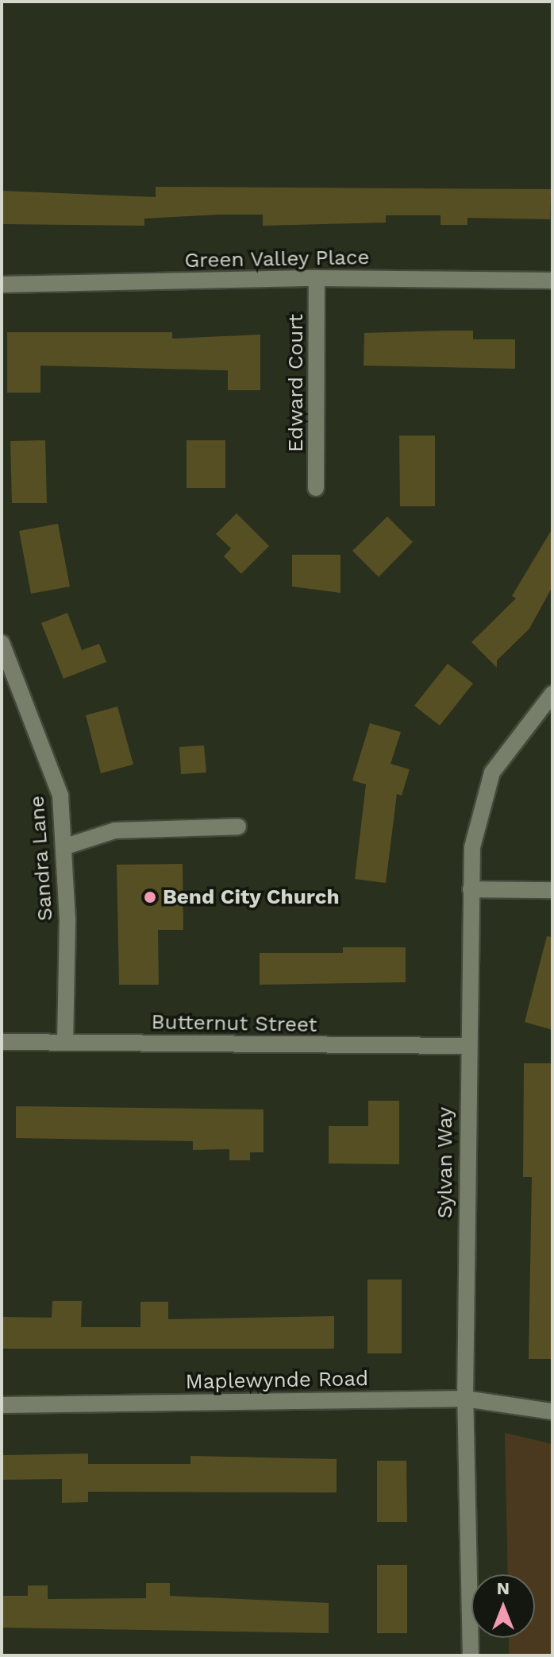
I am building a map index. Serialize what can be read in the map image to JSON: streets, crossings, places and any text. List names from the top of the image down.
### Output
{
  "streets": {
    "street": [
      "Green Valley Place",
      "Edward Court",
      "Sandra Lane",
      "Butternut Street",
      "Sylvan Way",
      "Maplewynde Road"
    ]
  },
  "crossings": [
    ["Green Valley Place", "Edward Court"],
    ["Sandra Lane", "Butternut Street"],
    ["Butternut Street", "Sylvan Way"],
    ["Sylvan Way", "Maplewynde Road"]
  ],
  "places": ["Bend City Church"],
  "north": "top"
}
